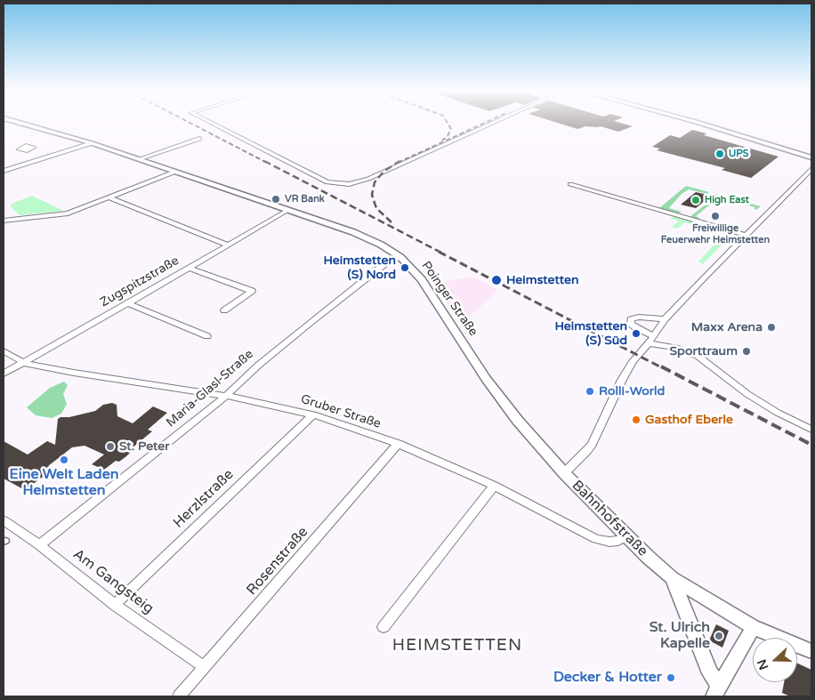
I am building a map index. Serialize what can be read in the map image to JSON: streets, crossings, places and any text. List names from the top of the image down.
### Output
{
  "streets": {
    "street": [
      "Zugspitzstraße",
      "Poinger Straße",
      "Maria-Glasl-Straße",
      "Gruber Straße",
      "Herzlstraße",
      "Bahnhofstraße",
      "Rosenstraße",
      "Am Gangsteig"
    ]
  },
  "crossings": [
    ["Zugspitzstraße", "Poinger Straße"],
    ["Zugspitzstraße", "Gruber Straße"],
    ["Poinger Straße", "Maria-Glasl-Straße"],
    ["Poinger Straße", "Bahnhofstraße"],
    ["Maria-Glasl-Straße", "Gruber Straße"],
    ["Maria-Glasl-Straße", "Am Gangsteig"],
    ["Gruber Straße", "Herzlstraße"],
    ["Gruber Straße", "Bahnhofstraße"],
    ["Gruber Straße", "Rosenstraße"],
    ["Herzlstraße", "Am Gangsteig"],
    ["Rosenstraße", "Am Gangsteig"]
  ],
  "districts": ["HEIMSTETTEN"],
  "places": [
    "UPS",
    "VR Bank",
    "High East",
    "Freiwillige Feuerwehr Heimstetten",
    "Heimstetten (S) Nord",
    "Heimstetten",
    "Maxx Arena",
    "Heimstetten (S) Süd",
    "Sporttraum",
    "Rolli-World",
    "Gasthof Eberle",
    "St. Peter",
    "Eine Welt Laden Helmstetten",
    "St. Ulrich Kapelle",
    "Decker & Hotter"
  ],
  "north": "left"
}
